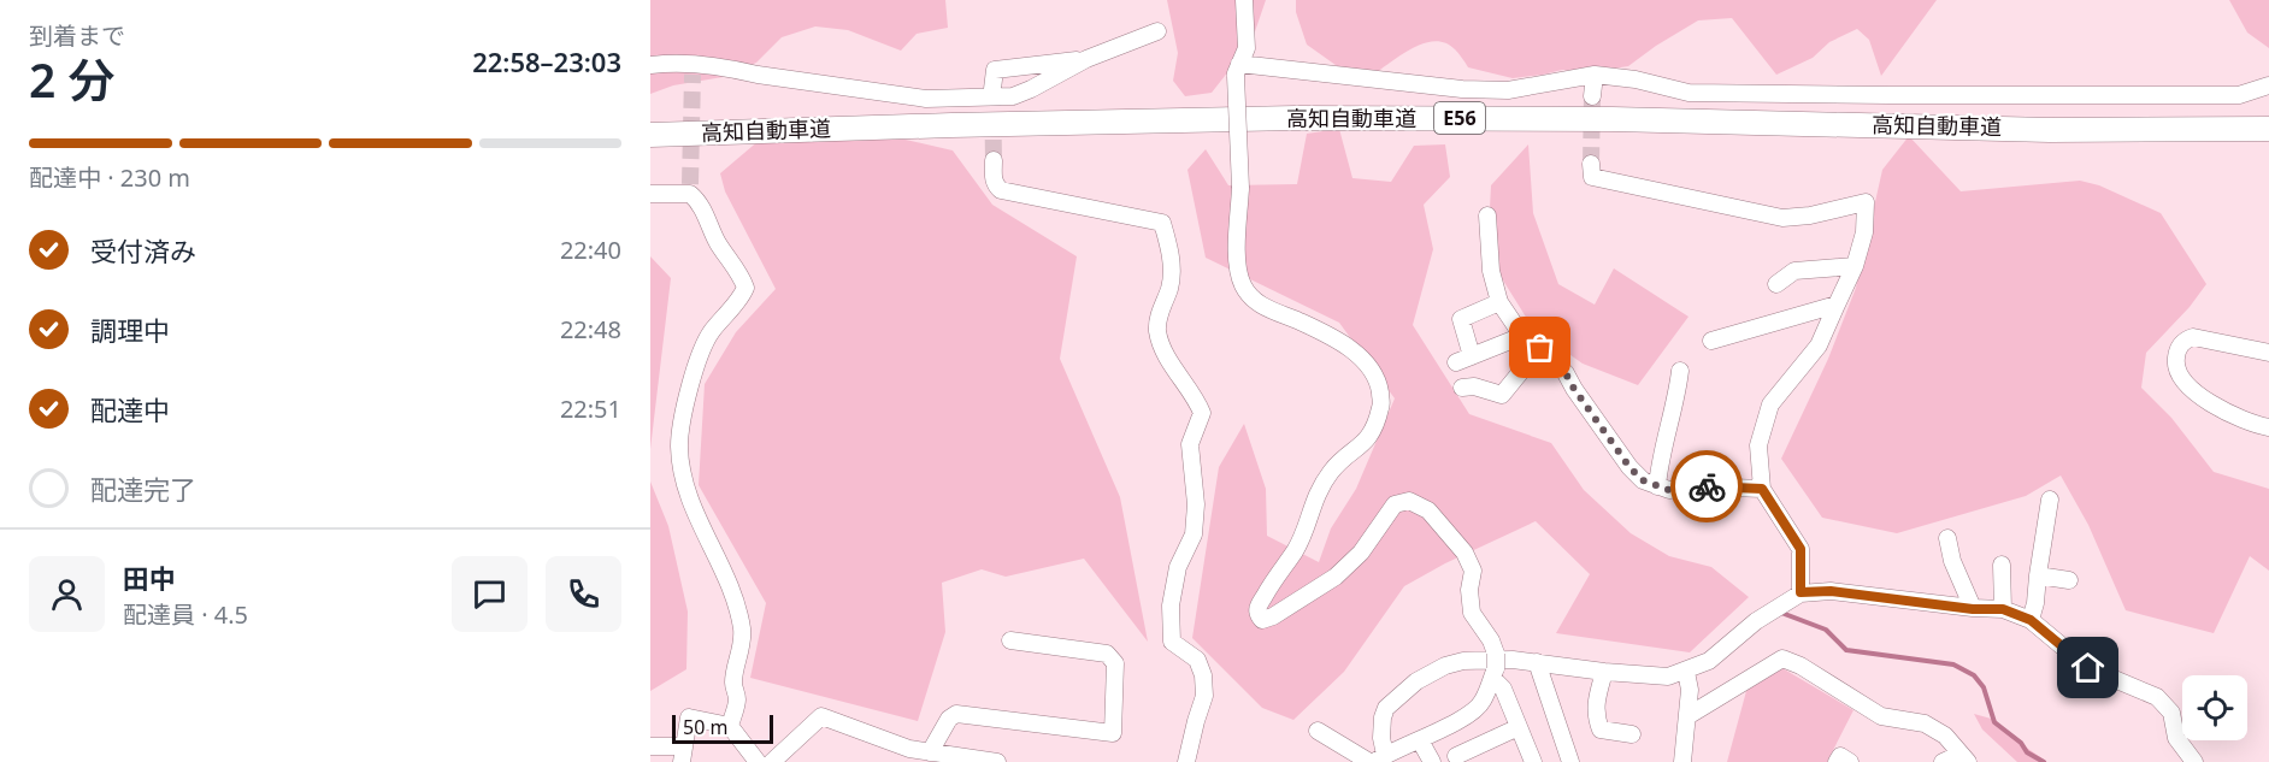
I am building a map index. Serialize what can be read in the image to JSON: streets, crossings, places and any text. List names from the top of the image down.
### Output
{
  "streets": {
    "highway": ["E56", "高知自動車道"]
  },
  "scale_bar": "50 m",
  "page": {
    "heading": ["2 分", "到着まで", "22:58–23:03"],
    "panel": ["田中", "配達員 · 4.5"],
    "bar": "配達中 · 230 m",
    "list": [
      ["受付済み", "22:40"],
      ["調理中", "22:48"],
      ["配達中", "22:51"],
      "配達完了"
    ],
    "scale": "50 m"
  }
}
